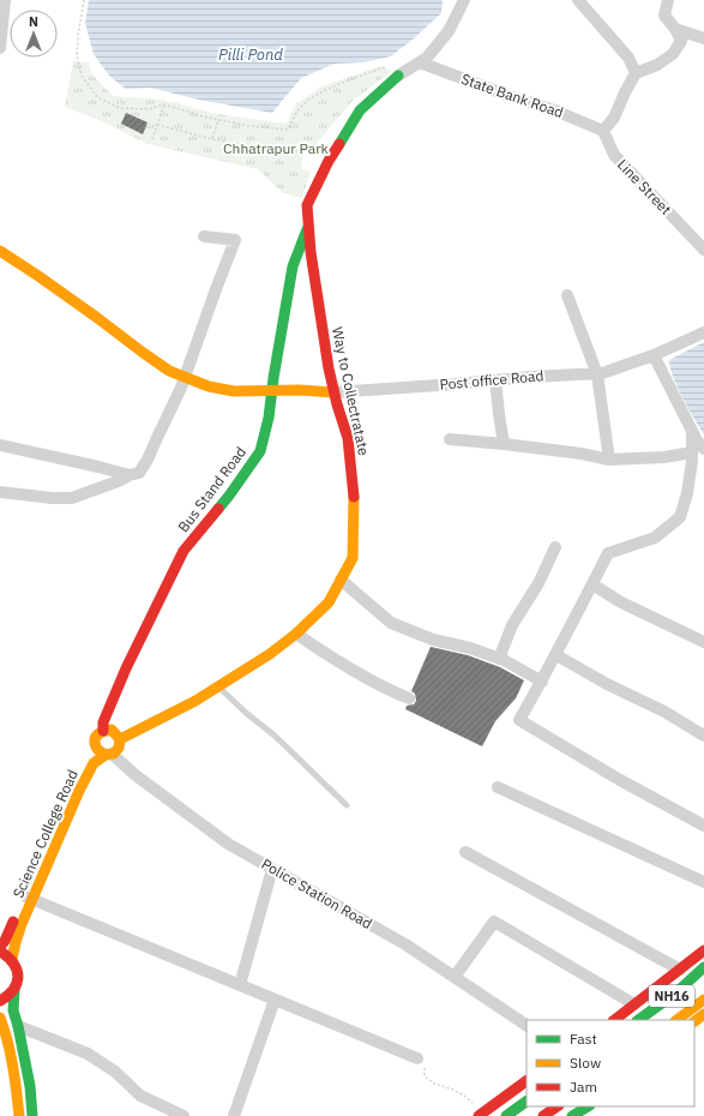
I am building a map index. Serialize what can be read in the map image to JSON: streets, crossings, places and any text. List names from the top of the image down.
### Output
{
  "streets": {
    "main road": [
      "Post office Road",
      "Way to Collectratate",
      "Bus Stand Road",
      "Science College Road",
      "NH16"
    ],
    "street": ["State Bank Road", "Line Street", "Police Station Road"]
  },
  "crossings": [
    ["State Bank Road", "Line Street"],
    ["Post office Road", "Way to Collectratate"],
    ["Post office Road", "Bus Stand Road"],
    ["Way to Collectratate", "Bus Stand Road"],
    ["Way to Collectratate", "Science College Road"],
    ["Way to Collectratate", "Police Station Road"],
    ["Bus Stand Road", "Science College Road"],
    ["Bus Stand Road", "Police Station Road"],
    ["Science College Road", "Police Station Road"]
  ],
  "water": ["Pilli Pond"],
  "parks": ["Chhatrapur Park"],
  "legend": ["Fast", "Slow", "Jam"],
  "north": "top"
}
